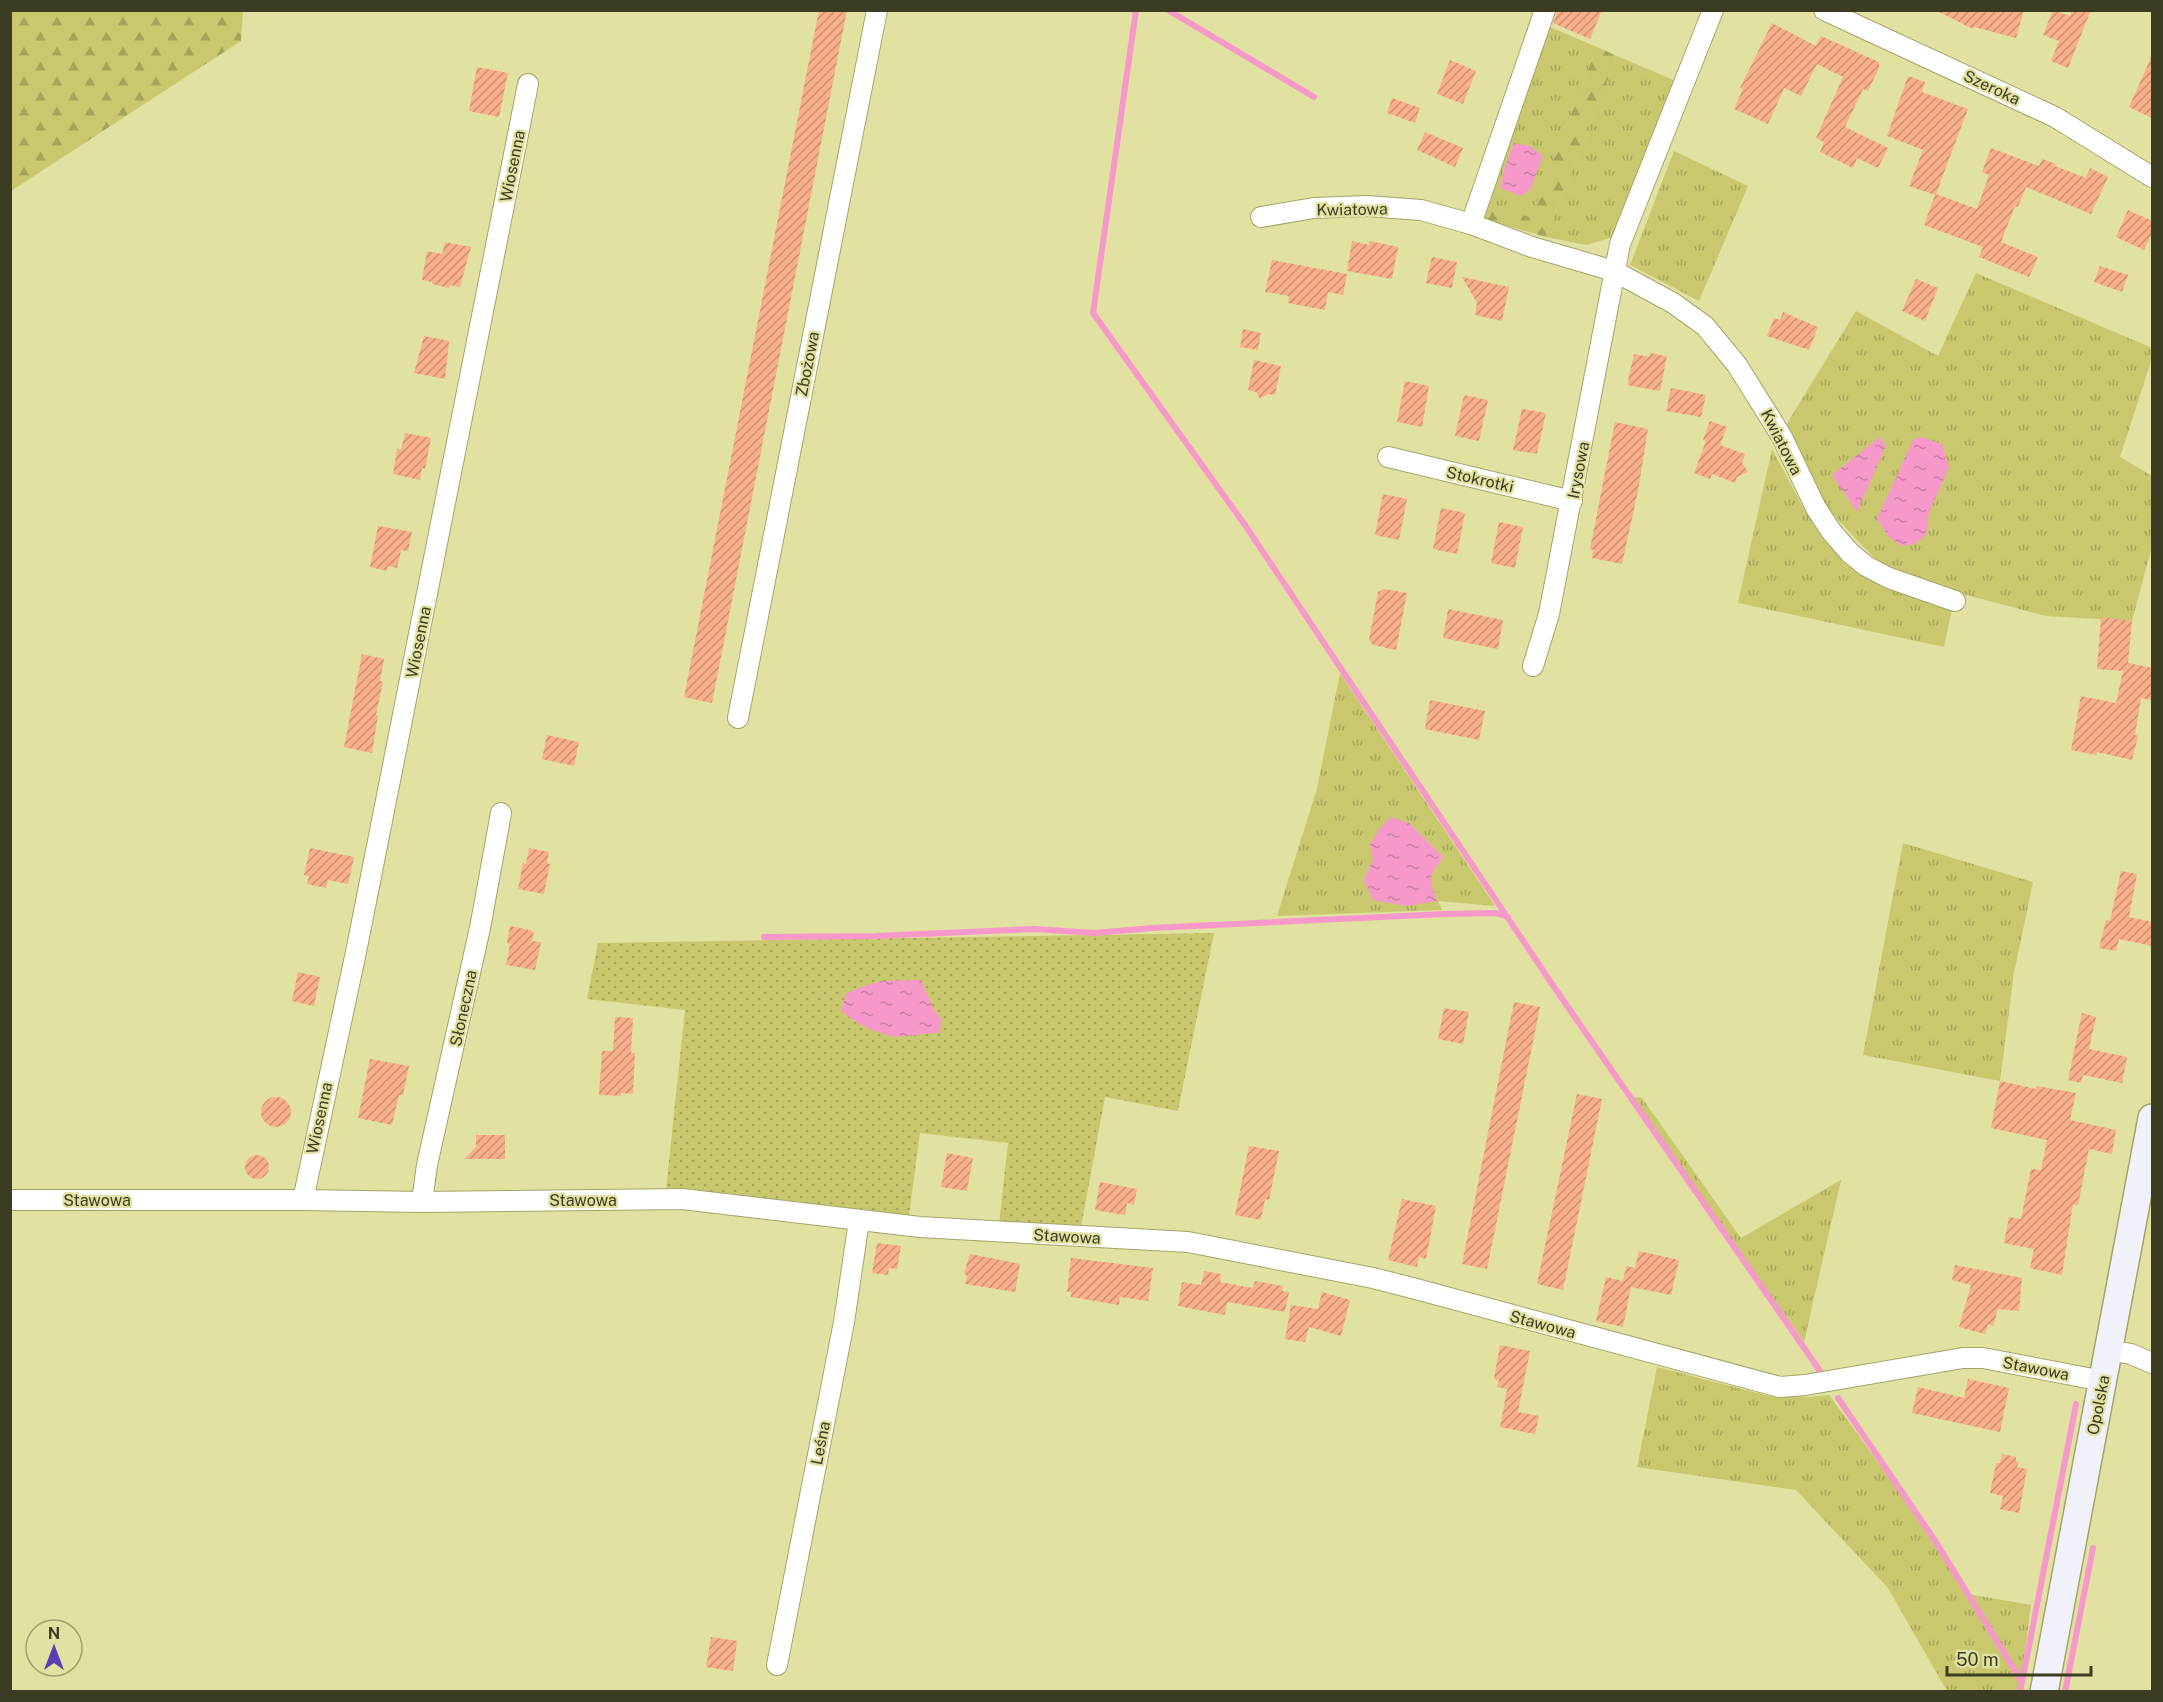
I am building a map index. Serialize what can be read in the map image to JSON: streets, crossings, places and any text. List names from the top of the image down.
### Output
{
  "streets": {
    "main road": ["Opolska"],
    "street": [
      "Szeroka",
      "Wiosenna",
      "Kwiatowa",
      "Zbożowa",
      "Irysowa",
      "Stokrotki",
      "Słoneczna",
      "Stawowa",
      "Leśna"
    ]
  },
  "crossings": [
    ["Wiosenna", "Stawowa"],
    ["Kwiatowa", "Irysowa"],
    ["Irysowa", "Stokrotki"],
    ["Słoneczna", "Stawowa"],
    ["Stawowa", "Opolska"],
    ["Stawowa", "Leśna"]
  ],
  "scale_bar": "50 m",
  "north": "top"
}
